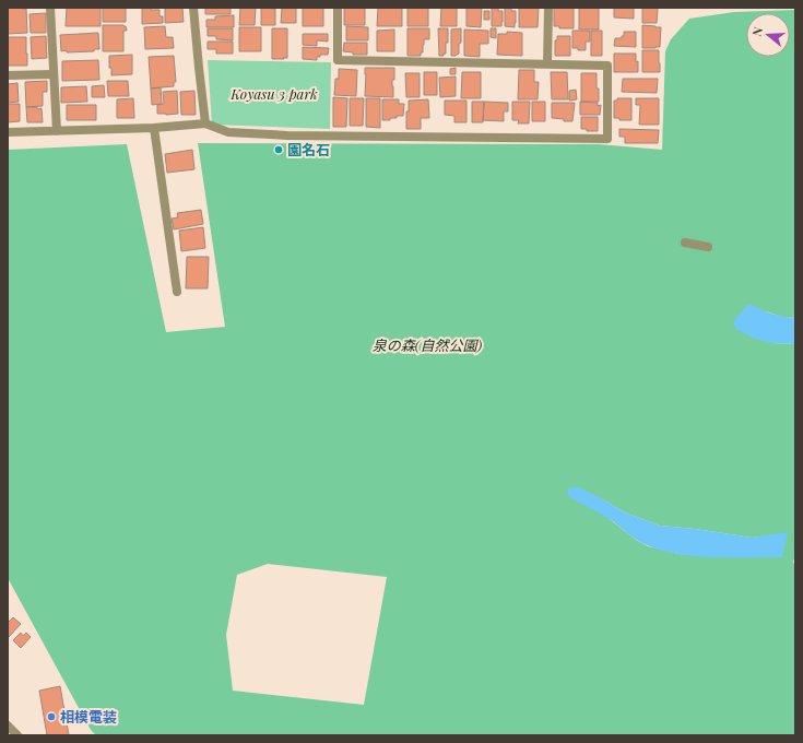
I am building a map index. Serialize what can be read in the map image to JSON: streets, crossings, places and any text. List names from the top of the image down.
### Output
{
  "parks": ["Koyasu 3 park", "泉の森(自然公園)"],
  "places": ["園名石", "相模電装"],
  "north": "left"
}
